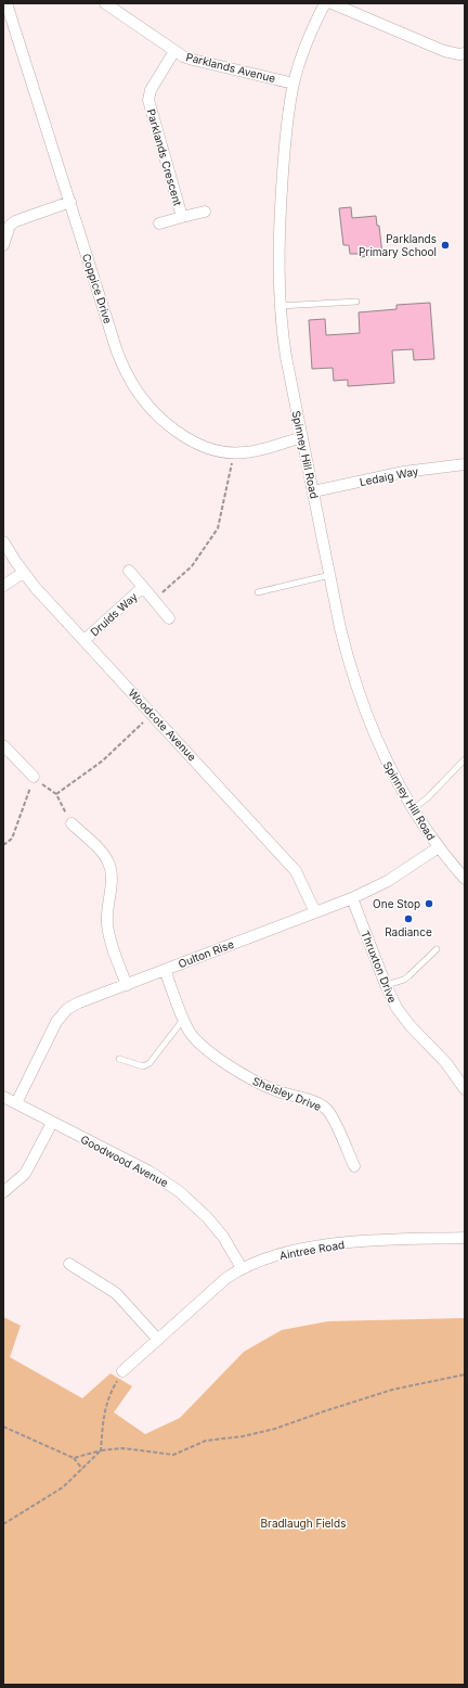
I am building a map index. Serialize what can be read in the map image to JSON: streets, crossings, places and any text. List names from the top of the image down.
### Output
{
  "streets": {
    "street": [
      "Parklands Avenue",
      "Parklands Crescent",
      "Coppice Drive",
      "Spinney Hill Road",
      "Ledaig Way",
      "Druids Way",
      "Woodcote Avenue",
      "Oulton Rise",
      "Thruxton Drive",
      "Shelsley Drive",
      "Goodwood Avenue",
      "Aintree Road"
    ]
  },
  "crossings": [
    ["Parklands Avenue", "Parklands Crescent"],
    ["Parklands Avenue", "Spinney Hill Road"],
    ["Coppice Drive", "Spinney Hill Road"],
    ["Spinney Hill Road", "Ledaig Way"],
    ["Spinney Hill Road", "Oulton Rise"],
    ["Druids Way", "Woodcote Avenue"],
    ["Woodcote Avenue", "Oulton Rise"],
    ["Oulton Rise", "Thruxton Drive"],
    ["Oulton Rise", "Shelsley Drive"],
    ["Oulton Rise", "Goodwood Avenue"],
    ["Goodwood Avenue", "Aintree Road"]
  ],
  "parks": ["Bradlaugh Fields"],
  "places": ["Parklands Primary School", "One Stop", "Radiance"]
}
